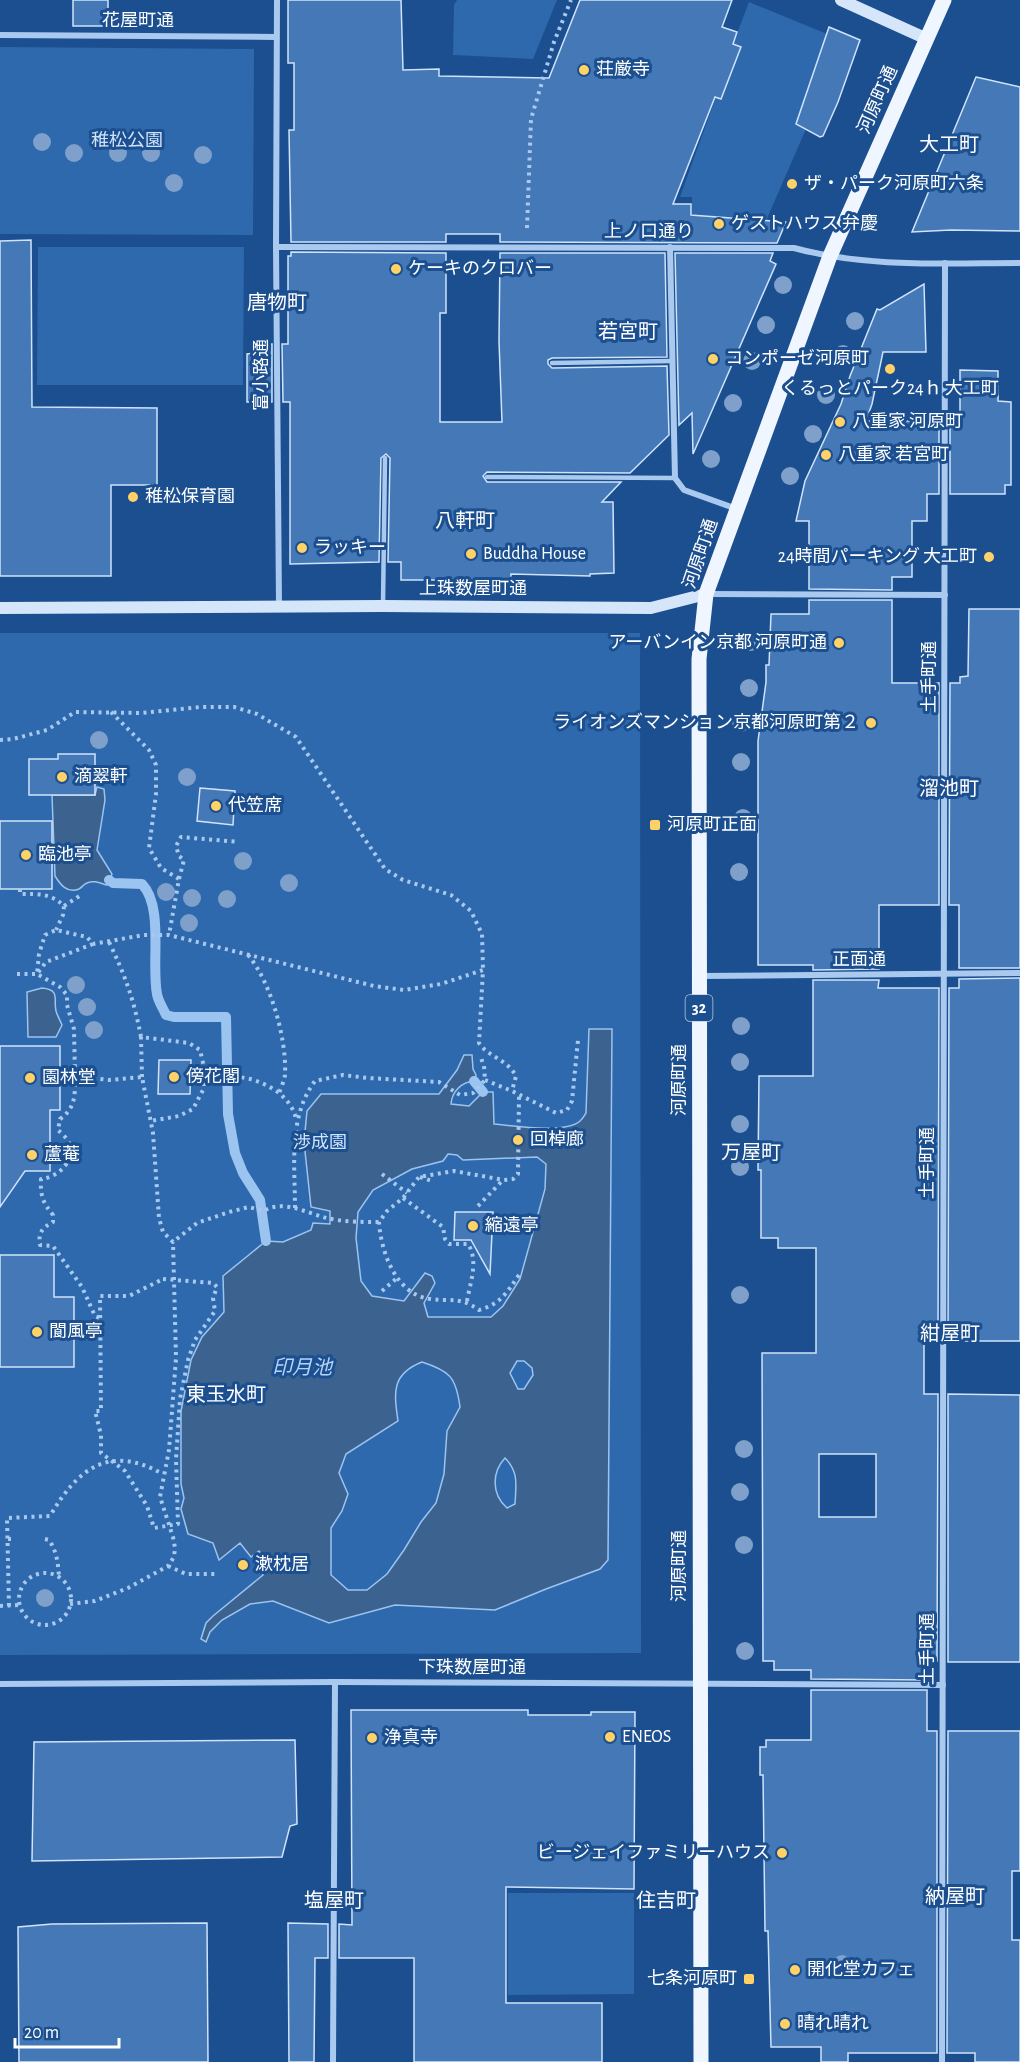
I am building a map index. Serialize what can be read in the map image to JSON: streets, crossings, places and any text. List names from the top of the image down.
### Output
{
  "streets": {
    "main road": ["河原町通", "32"],
    "street": [
      "花屋町通",
      "上ノ口通り",
      "富小路通",
      "上珠数屋町通",
      "土手町通",
      "正面通",
      "下珠数屋町通"
    ]
  },
  "crossings": [
    ["花屋町通", "富小路通"],
    ["河原町通", "上ノ口通り"],
    ["河原町通", "上珠数屋町通"],
    ["河原町通", "正面通"],
    ["河原町通", "下珠数屋町通"],
    ["上ノ口通り", "富小路通"],
    ["上ノ口通り", "土手町通"],
    ["富小路通", "上珠数屋町通"],
    ["上珠数屋町通", "土手町通"],
    ["土手町通", "正面通"],
    ["土手町通", "下珠数屋町通"]
  ],
  "districts": [
    "大工町",
    "唐物町",
    "若宮町",
    "八軒町",
    "溜池町",
    "万屋町",
    "紺屋町",
    "東玉水町",
    "納屋町",
    "塩屋町",
    "住吉町"
  ],
  "water": ["印月池"],
  "parks": ["稚松公園", "渉成園"],
  "places": {
    "other": [
      "荘厳寺",
      "ザ・パーク河原町六条",
      "ゲストハウス 弁慶",
      "ケーキのクロバー",
      "コンポーゼ河原町",
      "くるっとパーク24ｈ 大工町",
      "八重家 河原町",
      "八重家 若宮町",
      "稚松保育園",
      "ラッキー",
      "Buddha House",
      "24時間パーキング 大工町",
      "アーバンイン京都 河原町通",
      "ライオンズマンション京都河原町第２",
      "滴翠軒",
      "代笠席",
      "臨池亭",
      "傍花閣",
      "園林堂",
      "回棹廊",
      "蘆菴",
      "縮遠亭",
      "閬風亭",
      "漱枕居",
      "ENEOS",
      "浄真寺",
      "ビージェイファミリーハウス",
      "開化堂カフェ",
      "晴れ晴れ"
    ],
    "transit": ["河原町正面", "七条河原町"]
  },
  "scale_bar": "20 m"
}
